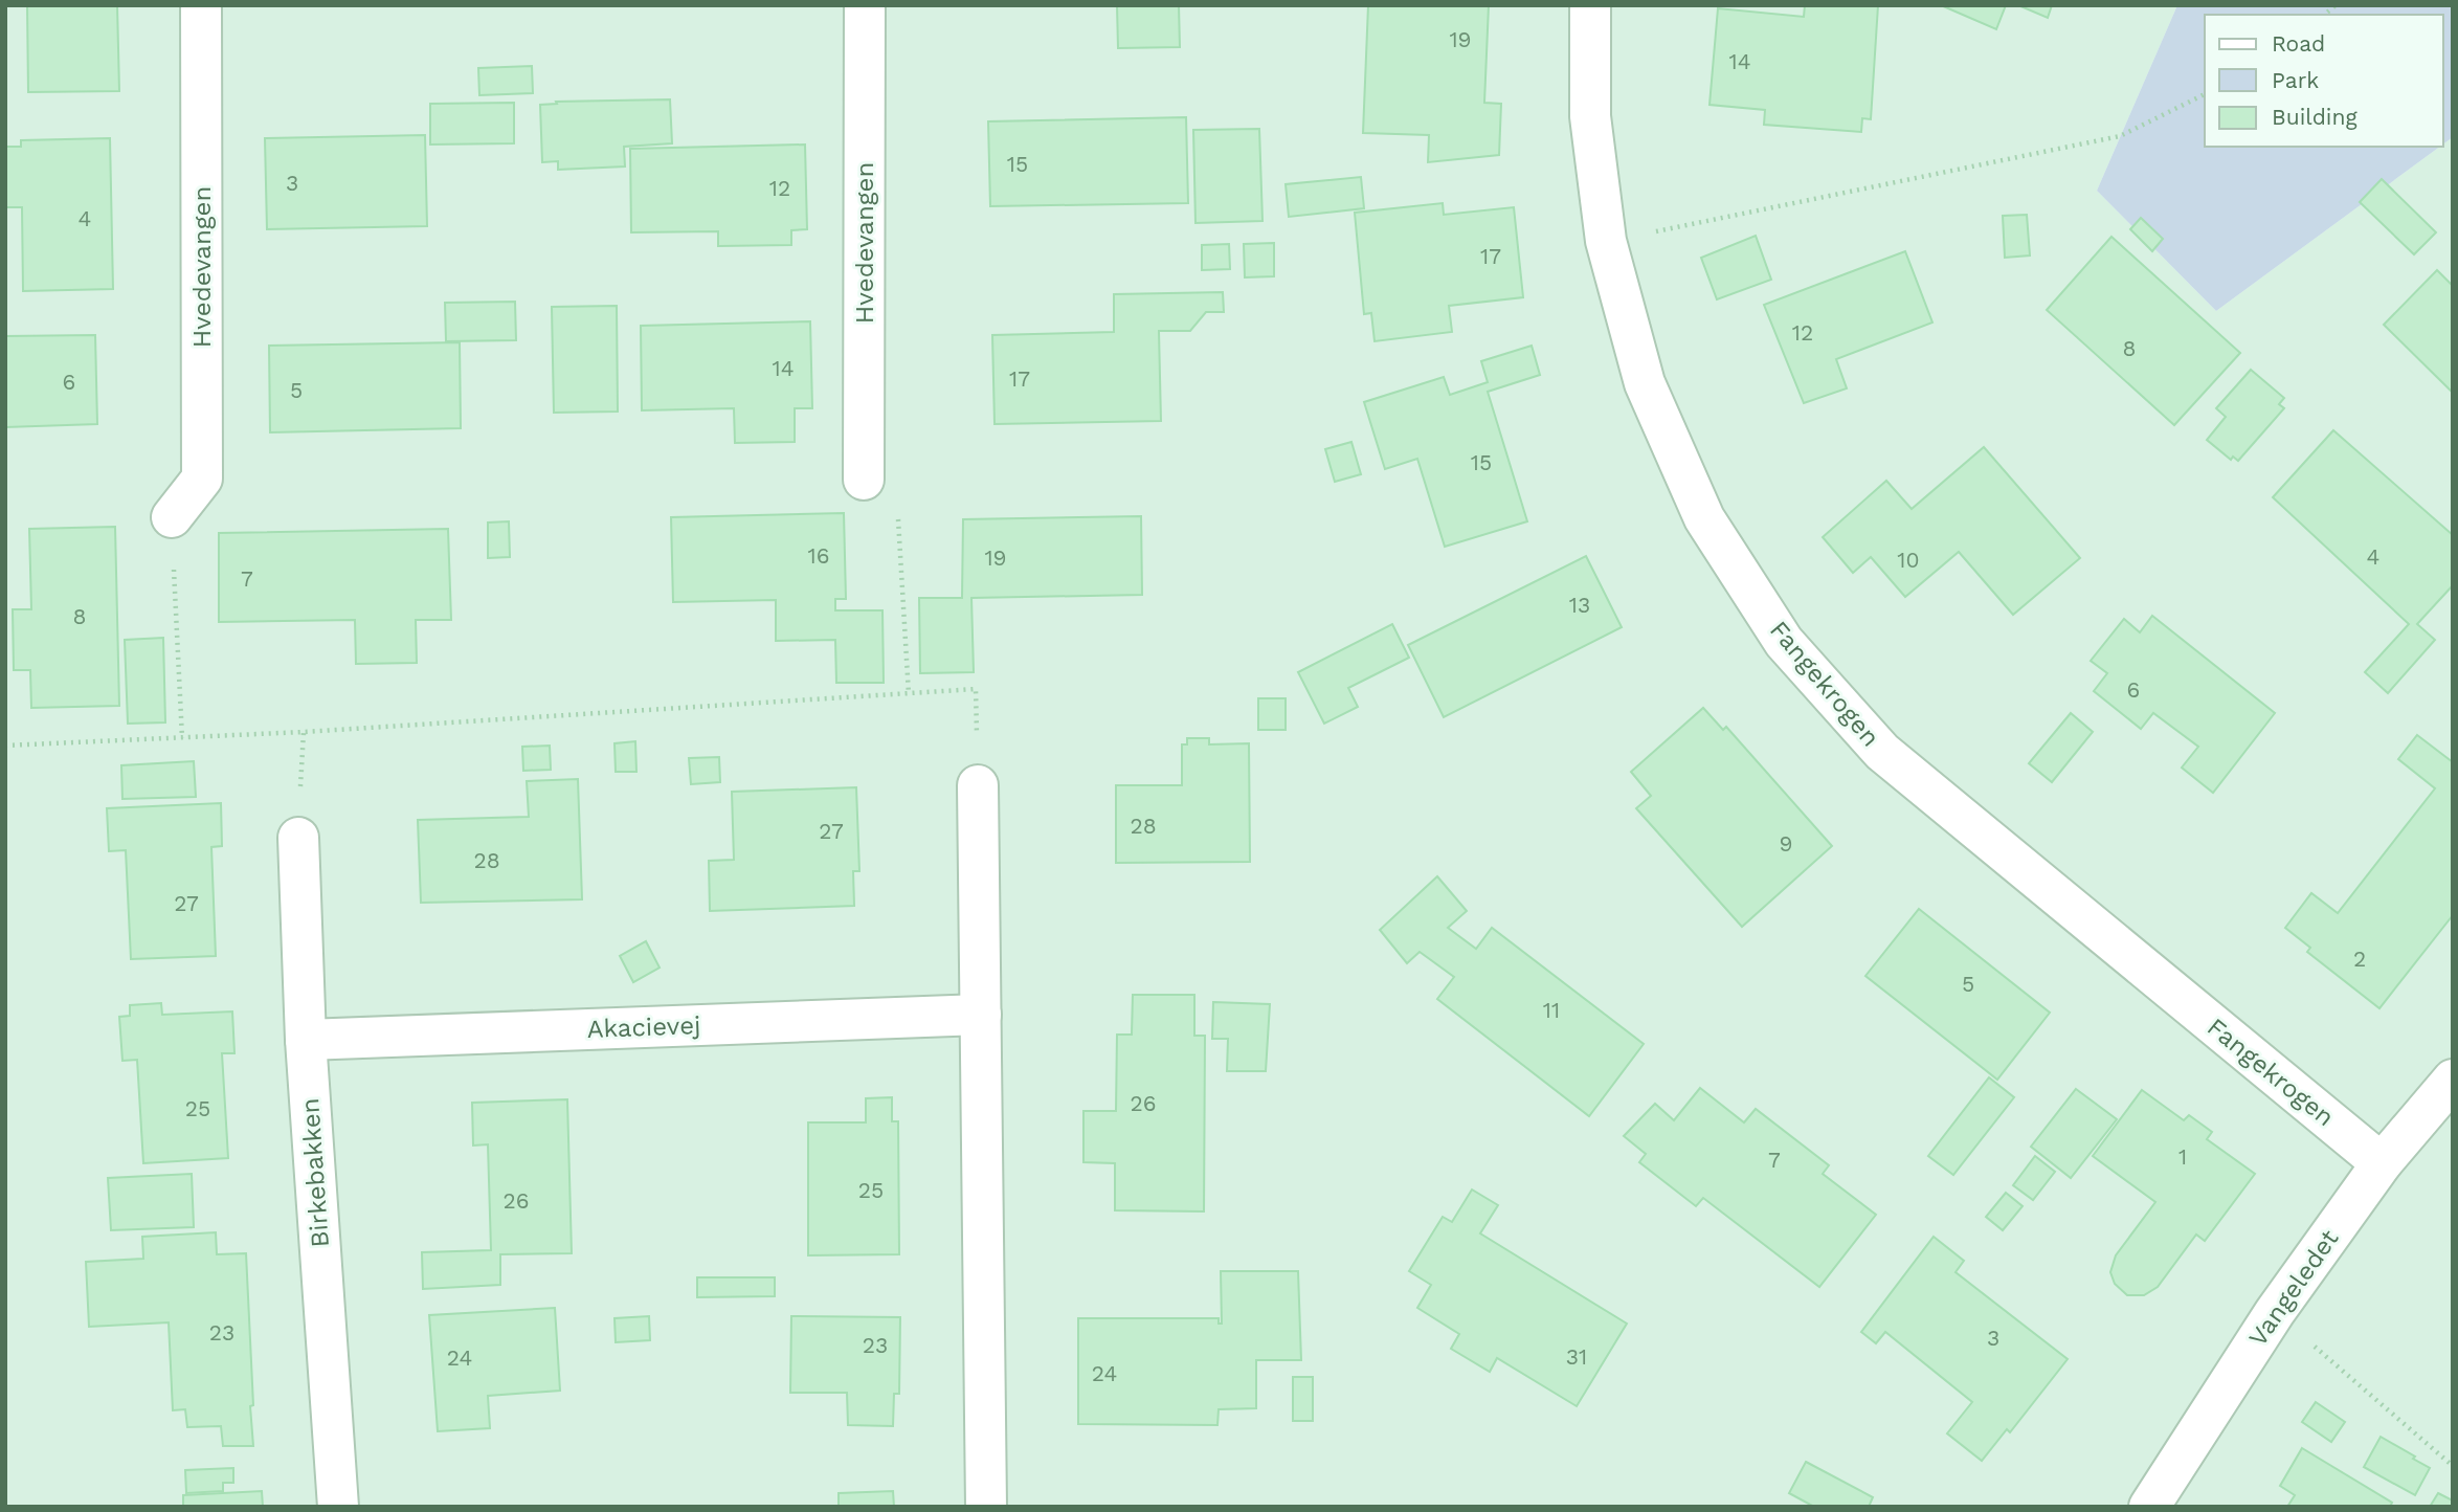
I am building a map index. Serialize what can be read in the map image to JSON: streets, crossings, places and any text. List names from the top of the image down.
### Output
{
  "streets": {
    "street": [
      "Hvedevangen",
      "Fangekrogen",
      "Akacievej",
      "Birkebakken",
      "Vangeledet"
    ]
  },
  "crossings": [
    ["Fangekrogen", "Vangeledet"],
    ["Akacievej", "Birkebakken"]
  ],
  "house_numbers": [
    "19",
    "14",
    "15",
    "3",
    "12",
    "4",
    "17",
    "12",
    "8",
    "14",
    "17",
    "6",
    "5",
    "15",
    "16",
    "4",
    "19",
    "10",
    "7",
    "13",
    "8",
    "6",
    "28",
    "27",
    "9",
    "28",
    "27",
    "2",
    "5",
    "11",
    "26",
    "25",
    "1",
    "7",
    "25",
    "26",
    "23",
    "3",
    "23",
    "31",
    "24",
    "24"
  ],
  "legend": ["Road", "Park", "Building"]
}
